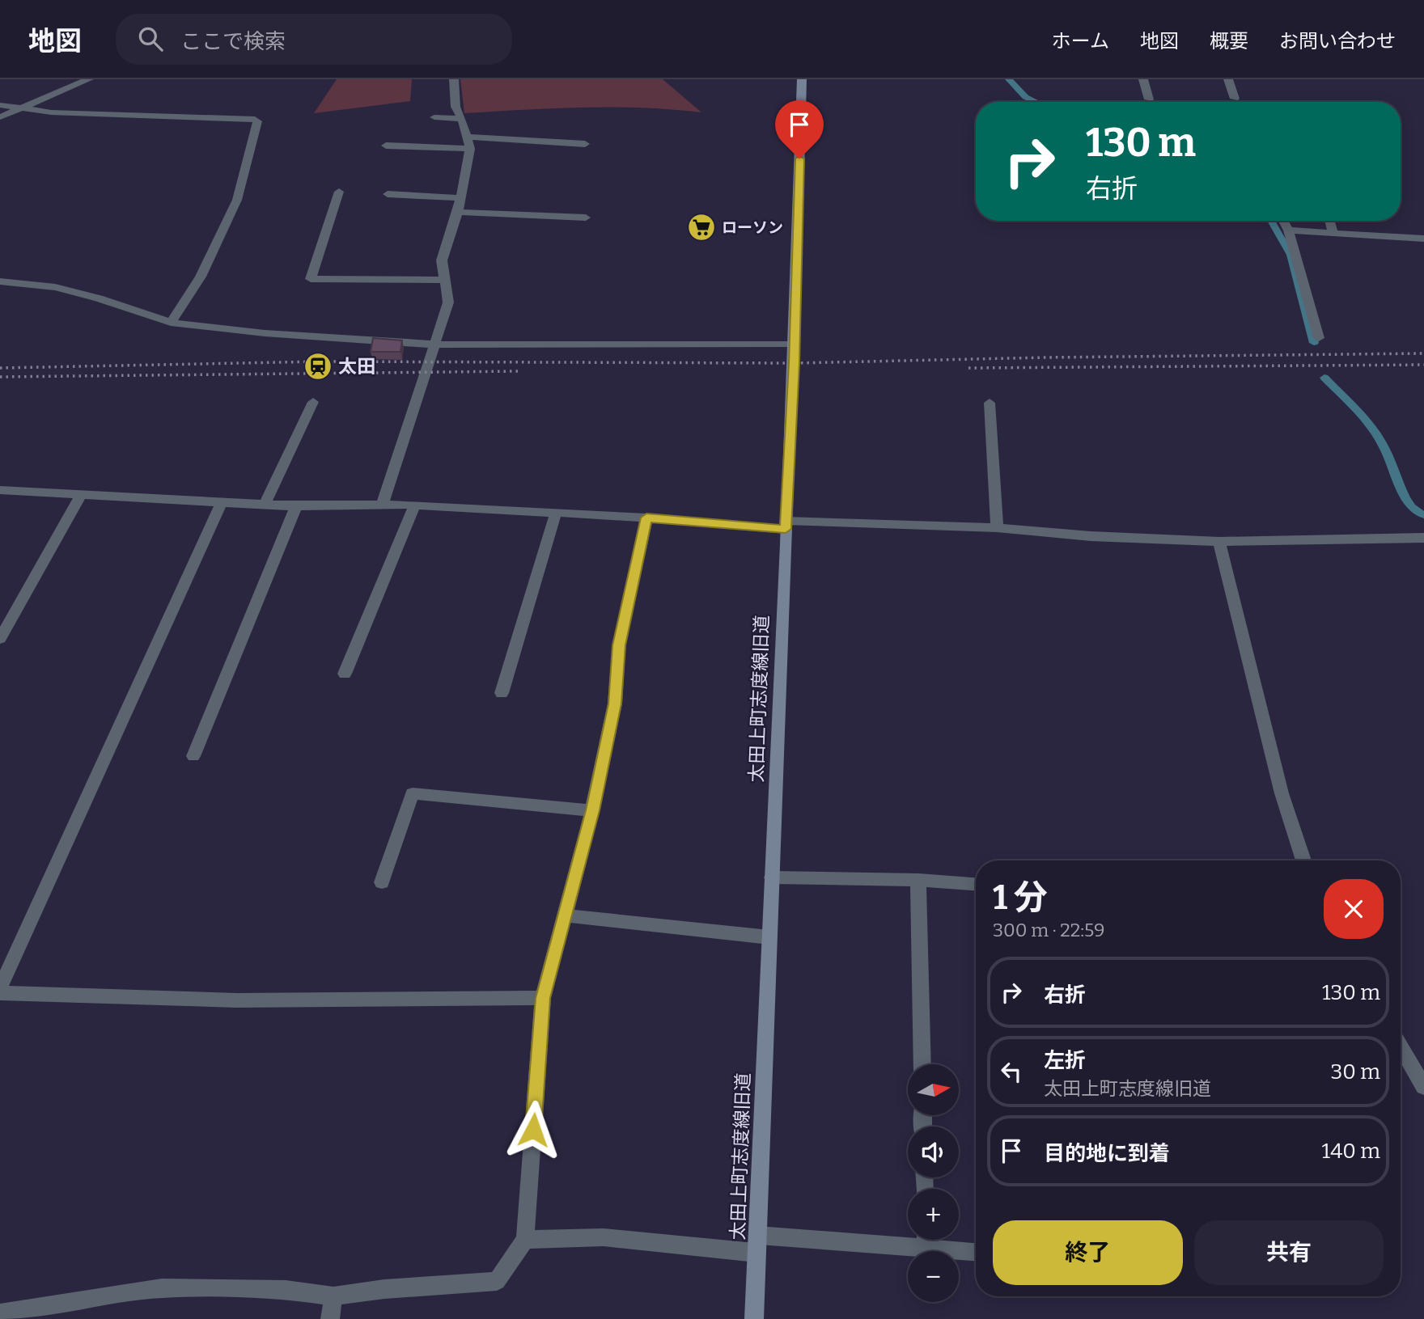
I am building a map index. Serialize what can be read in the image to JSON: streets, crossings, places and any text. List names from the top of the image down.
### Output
{
  "streets": {
    "street": ["太田上町志度線旧道"]
  },
  "places": {
    "supermarket": ["ローソン"],
    "station": ["太田"]
  },
  "north": "right",
  "page": {
    "header": "地図",
    "search": "ここで検索",
    "nav": [
      "ホーム",
      "地図",
      "概要",
      "お問い合わせ"
    ],
    "turn": ["130 m", "右折"],
    "heading": ["1 分", "300 m · 22:59"],
    "list": [
      {
        "name": "右折",
        "value": "130 m"
      },
      {
        "name": "左折",
        "note": "太田上町志度線旧道",
        "value": "30 m"
      },
      {
        "name": "目的地に到着",
        "value": "140 m"
      }
    ],
    "map_buttons": ["+", "−"],
    "buttons": ["終了", "共有"]
  }
}
